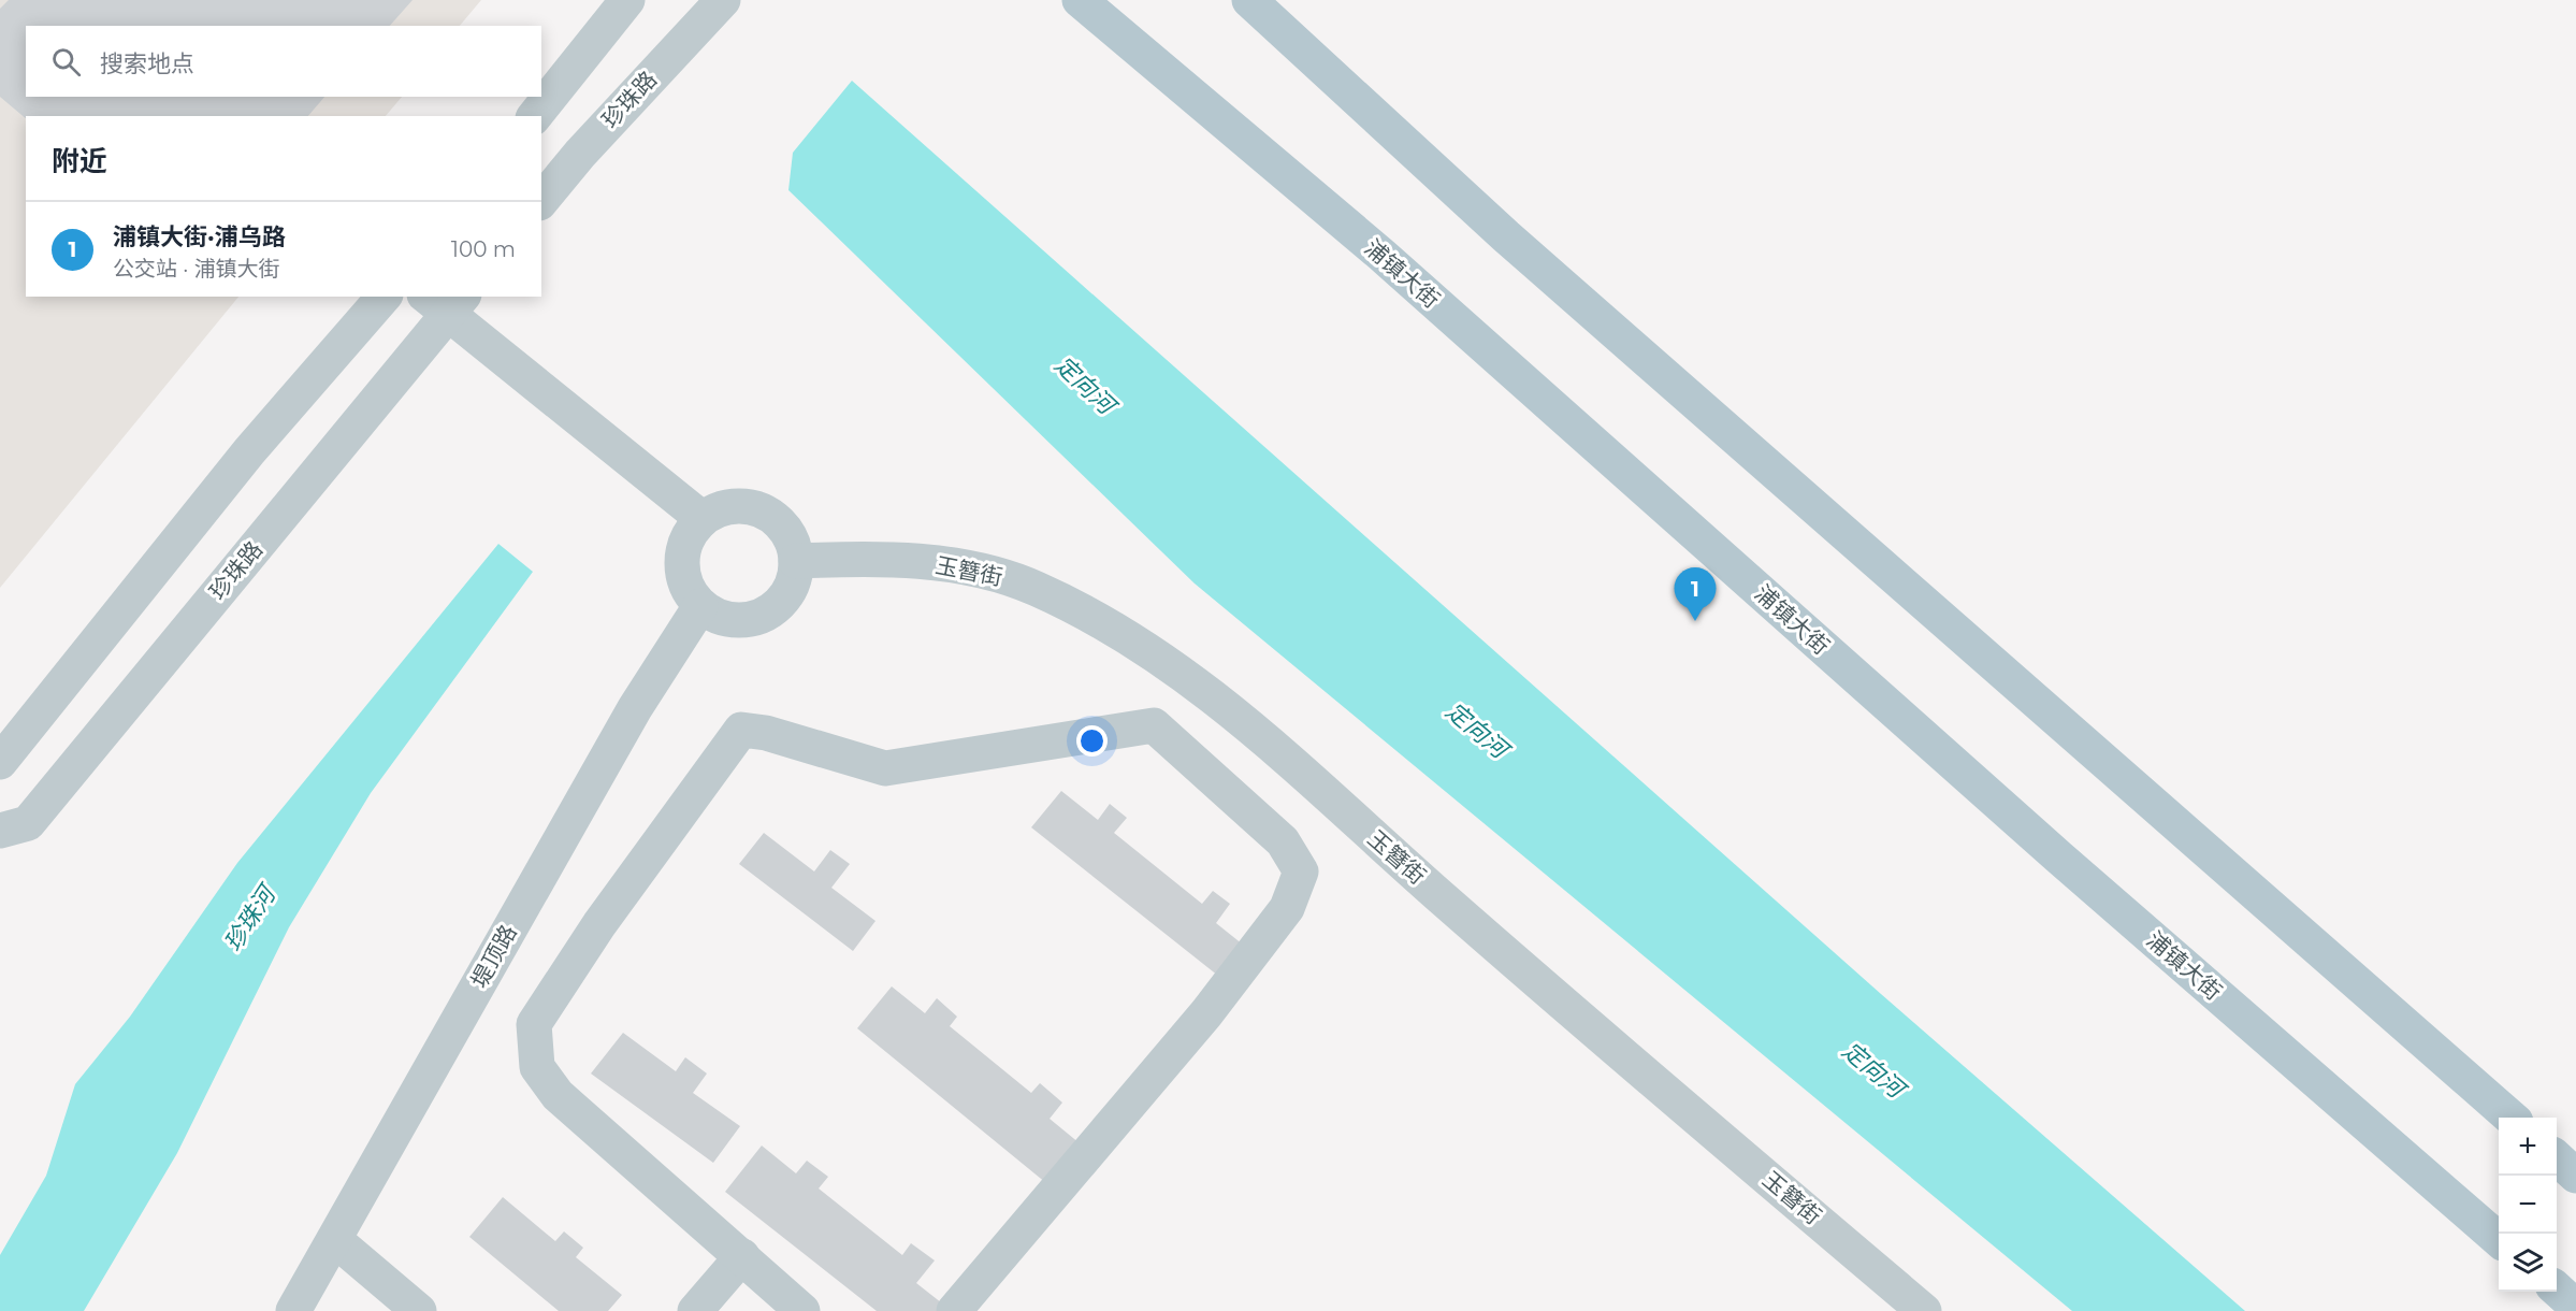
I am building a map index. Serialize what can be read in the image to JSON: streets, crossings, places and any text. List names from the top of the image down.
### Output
{
  "streets": {
    "main road": ["浦镇大街"],
    "street": ["珍珠路", "玉簪街", "堤顶路"]
  },
  "crossings": [
    ["玉簪街", "堤顶路"]
  ],
  "water": ["定向河", "珍珠河"],
  "page": {
    "search": "搜索地点",
    "heading": "附近",
    "list": [
      {
        "mark": "1",
        "name": "浦镇大街·浦乌路",
        "note": "公交站 · 浦镇大街",
        "value": "100 m"
      }
    ],
    "pins": "1",
    "map_buttons": ["+", "−"]
  }
}
